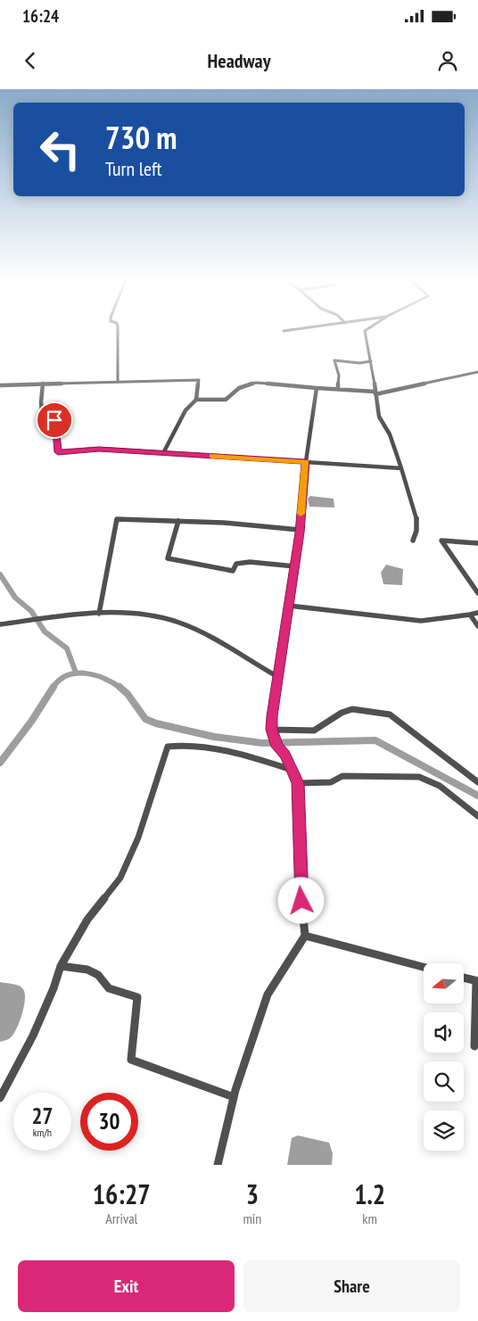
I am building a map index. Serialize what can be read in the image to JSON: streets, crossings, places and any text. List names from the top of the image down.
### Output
{
  "north": "left",
  "page": {
    "status": "16:24",
    "header": "Headway",
    "turn": ["730 m", "Turn left"],
    "speed": "27 km/h",
    "limit": "30",
    "eta": [
      "16:27",
      "Arrival",
      "3",
      "min",
      "1.2",
      "km"
    ],
    "buttons": ["Exit", "Share"]
  }
}
